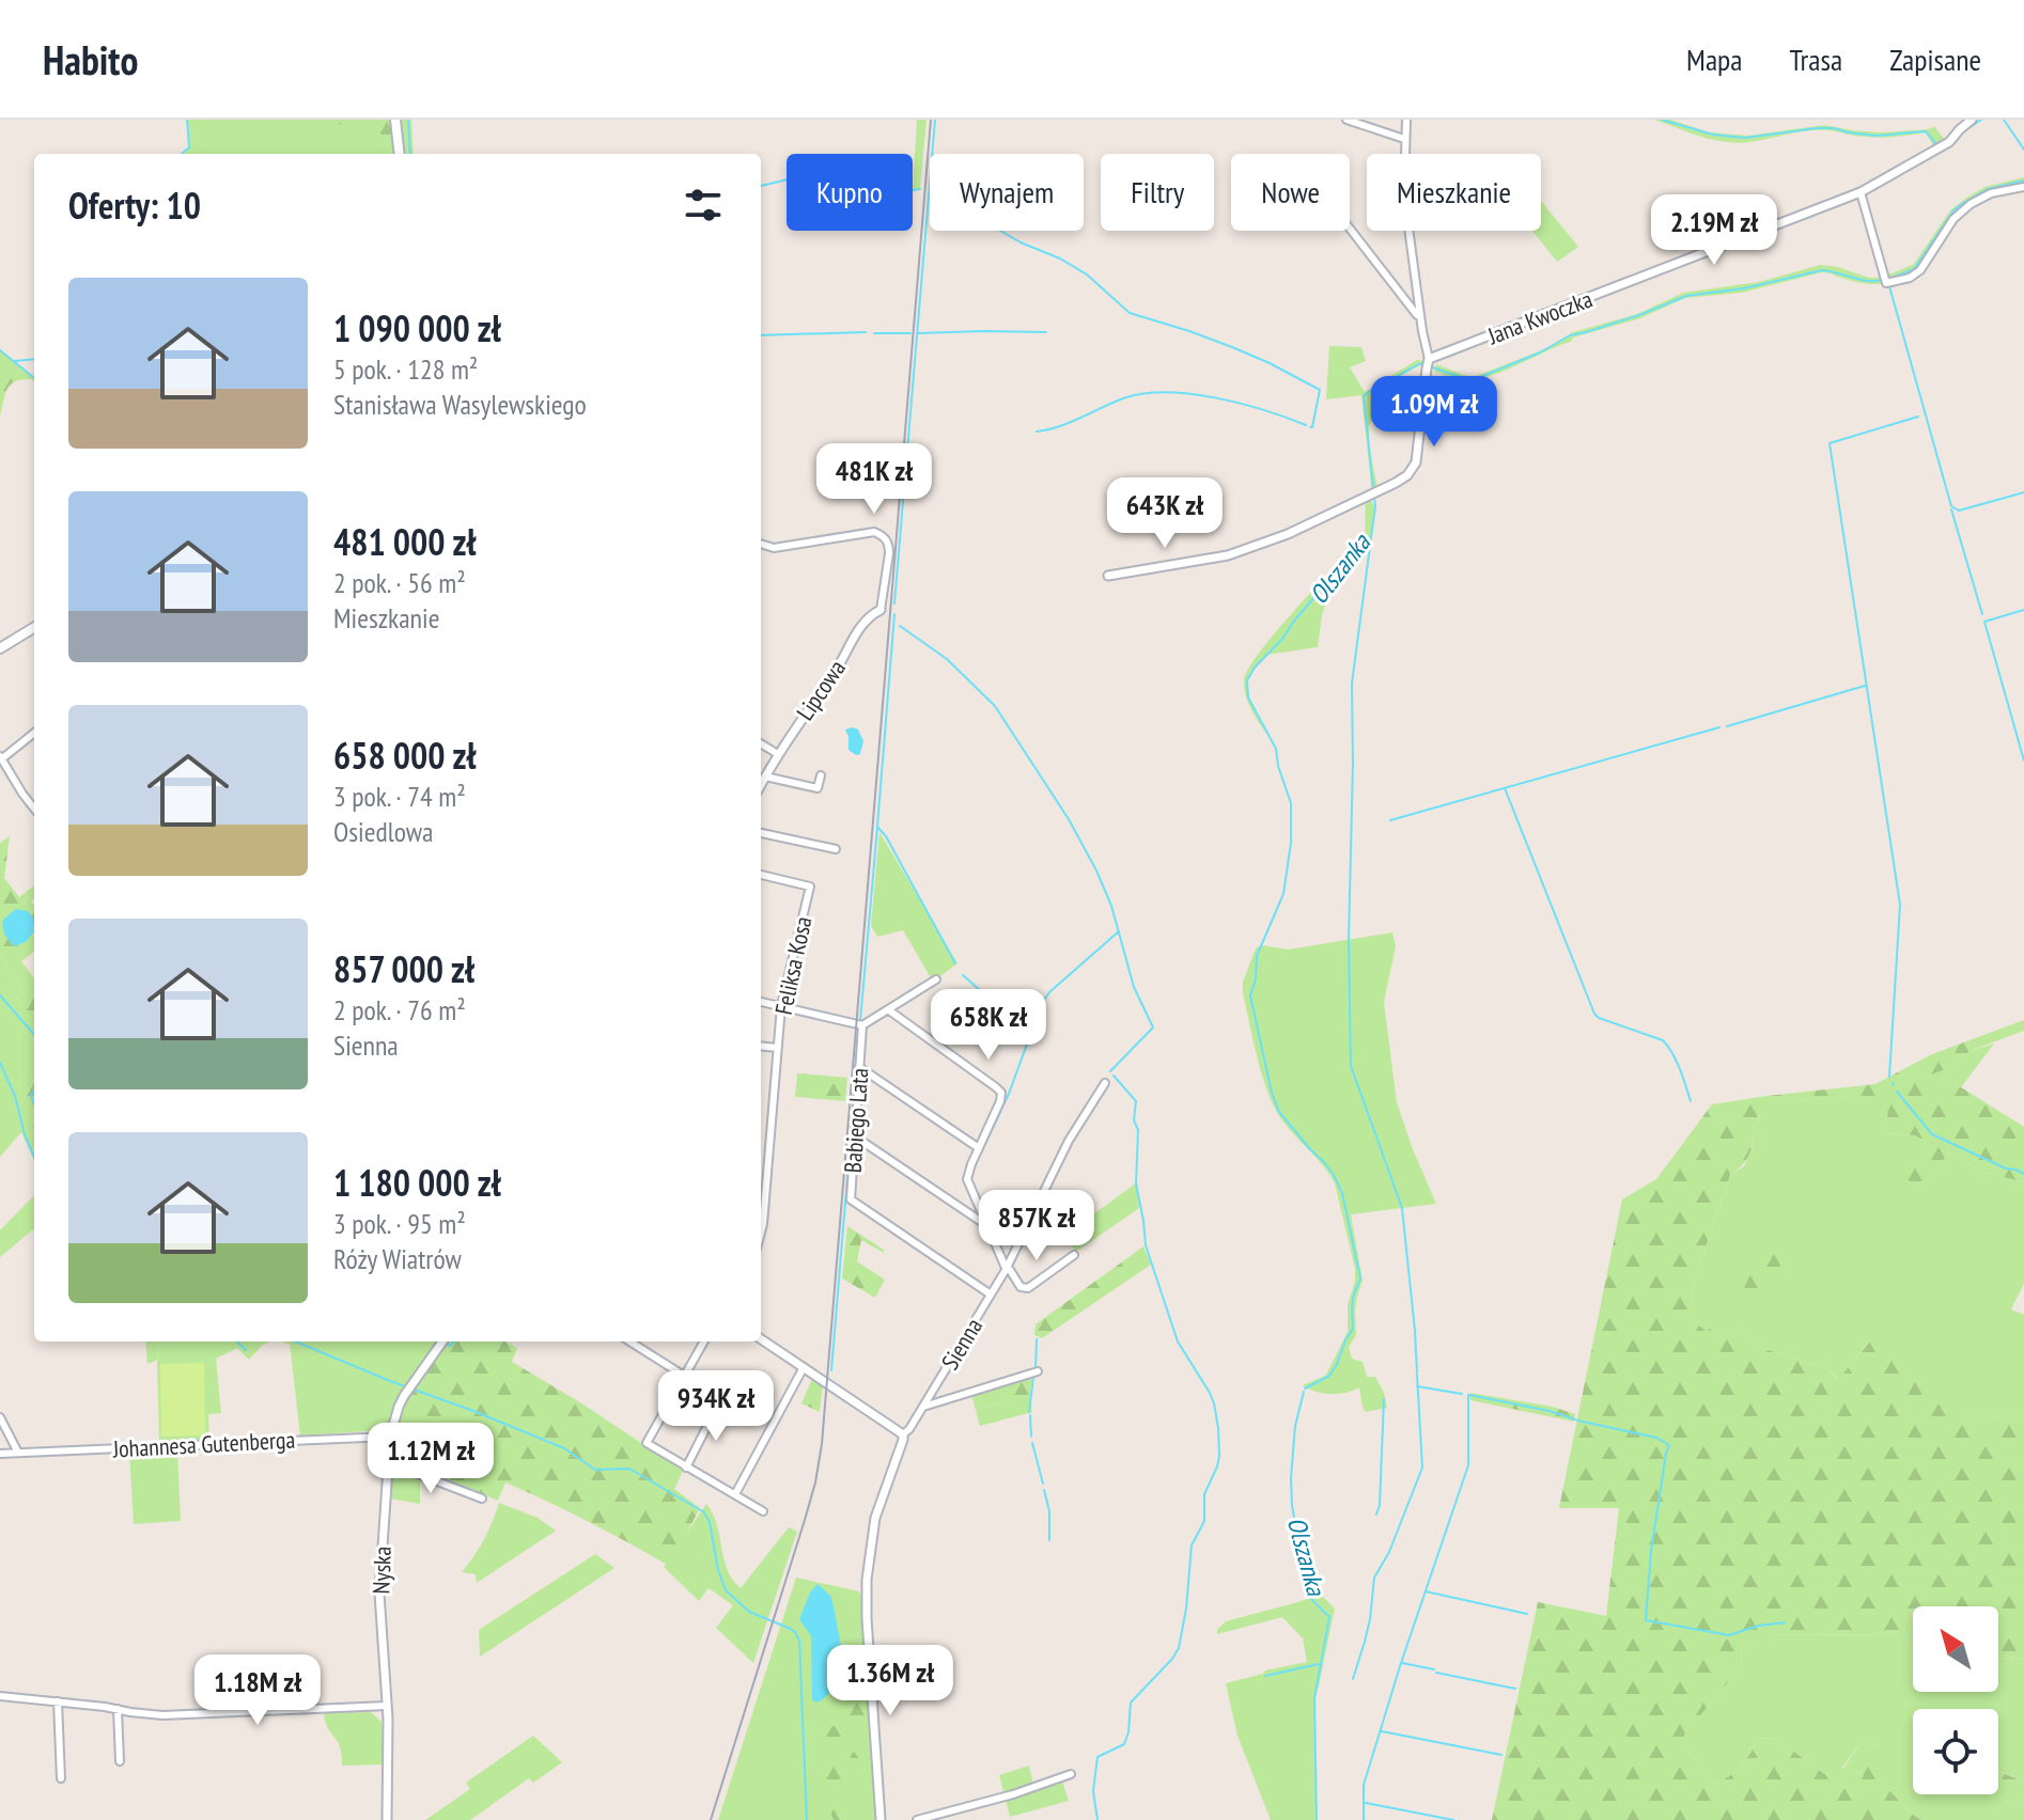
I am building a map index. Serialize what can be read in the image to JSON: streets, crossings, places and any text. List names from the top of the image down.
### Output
{
  "streets": {
    "street": [
      "Jana Kwoczka",
      "Lipcowa",
      "Feliksa Kosa",
      "Babiego Lata",
      "Sienna",
      "Johannesa Gutenberga",
      "Nyska"
    ]
  },
  "crossings": [
    ["Babiego Lata", "Sienna"],
    ["Johannesa Gutenberga", "Nyska"]
  ],
  "water": ["Olszanka"],
  "north": "top left",
  "page": {
    "header": "Habito",
    "nav": ["Mapa", "Trasa", "Zapisane"],
    "chip": [
      "Kupno",
      "Wynajem",
      "Filtry",
      "Nowe",
      "Mieszkanie"
    ],
    "heading": "Oferty: 10",
    "price": [
      "2.19M zł",
      "1.09M zł",
      "481K zł",
      "643K zł",
      "658K zł",
      "857K zł",
      "934K zł",
      "1.12M zł",
      "1.36M zł",
      "1.18M zł"
    ],
    "list": [
      {
        "name": "1 090 000 zł",
        "note": "5 pok. · 128 m² · Stanisława Wasylewskiego"
      },
      {
        "name": "481 000 zł",
        "note": "2 pok. · 56 m² · Mieszkanie"
      },
      {
        "name": "658 000 zł",
        "note": "3 pok. · 74 m² · Osiedlowa"
      },
      {
        "name": "857 000 zł",
        "note": "2 pok. · 76 m² · Sienna"
      },
      {
        "name": "1 180 000 zł",
        "note": "3 pok. · 95 m² · Róży Wiatrów"
      }
    ]
  }
}
